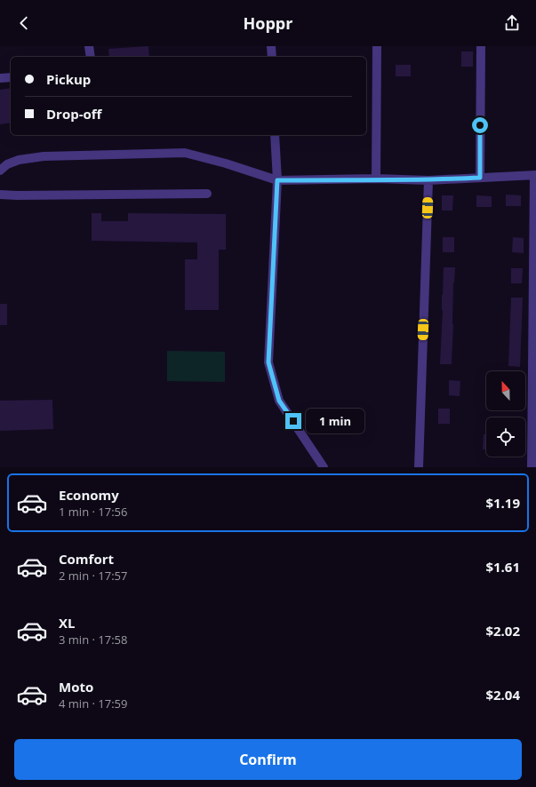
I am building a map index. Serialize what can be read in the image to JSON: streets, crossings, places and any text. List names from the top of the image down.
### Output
{
  "north": "top",
  "page": {
    "header": "Hoppr",
    "banner": ["Pickup", "Drop-off"],
    "bubble": "1 min",
    "list": [
      {
        "name": "Economy",
        "note": "1 min · 17:56",
        "value": "$1.19"
      },
      {
        "name": "Comfort",
        "note": "2 min · 17:57",
        "value": "$1.61"
      },
      {
        "name": "XL",
        "note": "3 min · 17:58",
        "value": "$2.02"
      },
      {
        "name": "Moto",
        "note": "4 min · 17:59",
        "value": "$2.04"
      }
    ],
    "buttons": "Confirm"
  }
}
